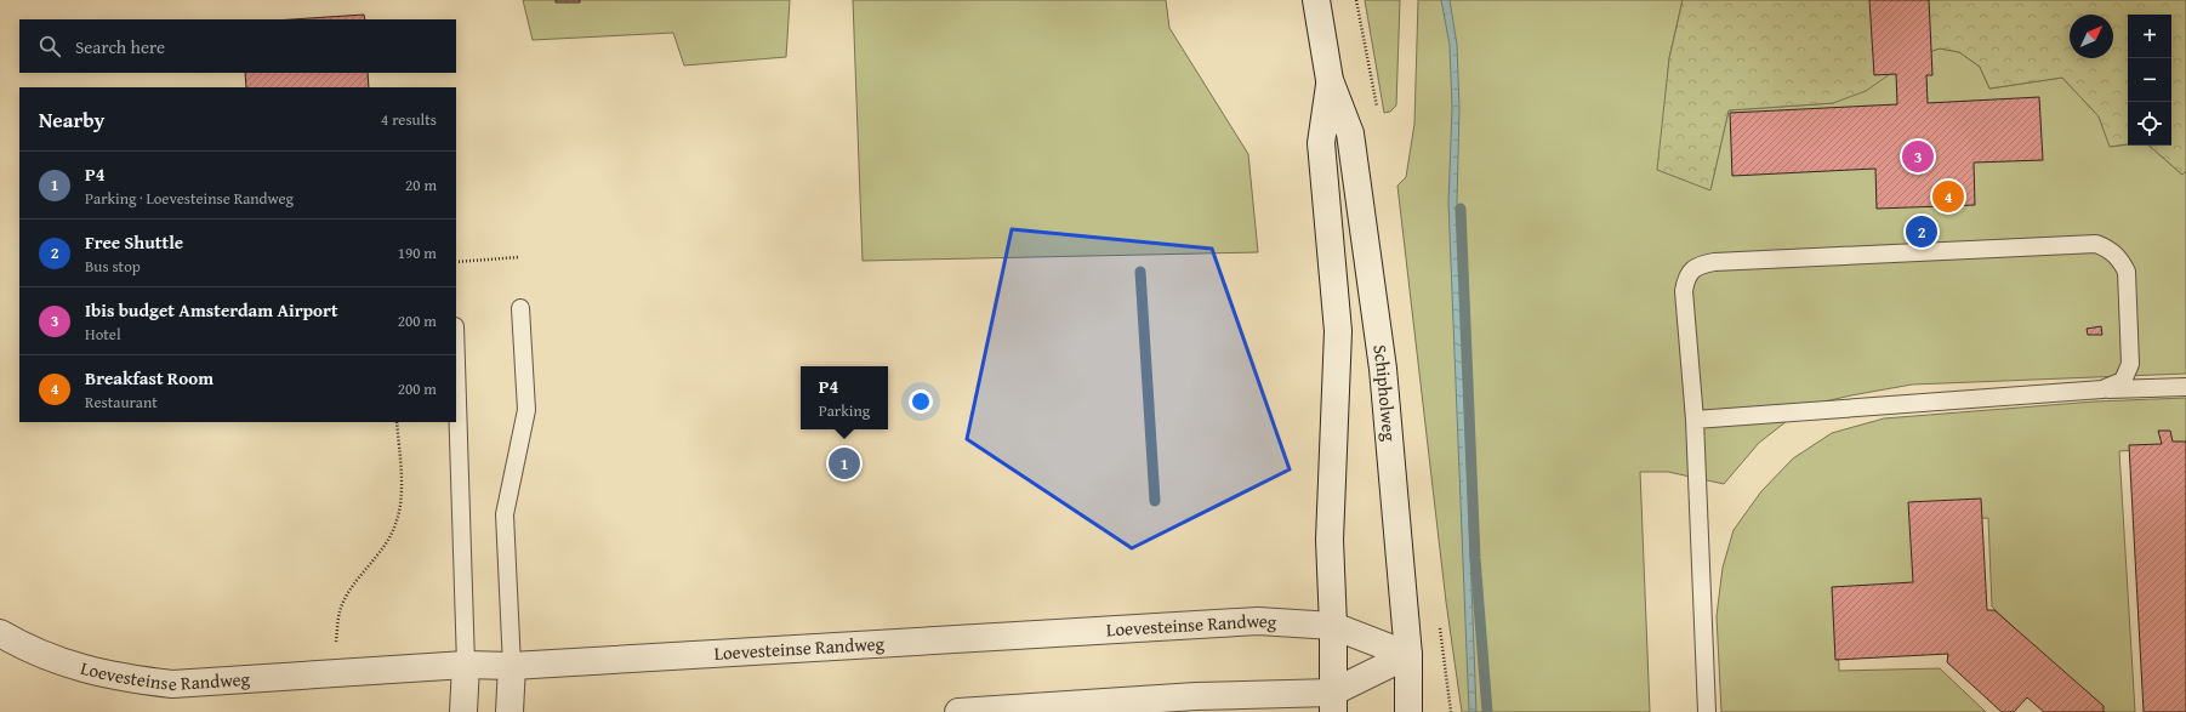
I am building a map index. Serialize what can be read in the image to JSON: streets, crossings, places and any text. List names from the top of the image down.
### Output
{
  "streets": {
    "street": ["Schipholweg", "Loevesteinse Randweg"]
  },
  "crossings": [
    ["Schipholweg", "Loevesteinse Randweg"]
  ],
  "north": "top right",
  "page": {
    "map_buttons": ["+", "−"],
    "search": "Search here",
    "heading": ["Nearby", "4 results"],
    "pins": [
      "3",
      "4",
      "2",
      "1"
    ],
    "list": [
      {
        "mark": "1",
        "name": "P4",
        "note": "Parking · Loevesteinse Randweg",
        "value": "20 m"
      },
      {
        "mark": "2",
        "name": "Free Shuttle",
        "note": "Bus stop",
        "value": "190 m"
      },
      {
        "mark": "3",
        "name": "Ibis budget Amsterdam Airport",
        "note": "Hotel",
        "value": "200 m"
      },
      {
        "mark": "4",
        "name": "Breakfast Room",
        "note": "Restaurant",
        "value": "200 m"
      }
    ],
    "popup": ["P4", "Parking"]
  }
}
